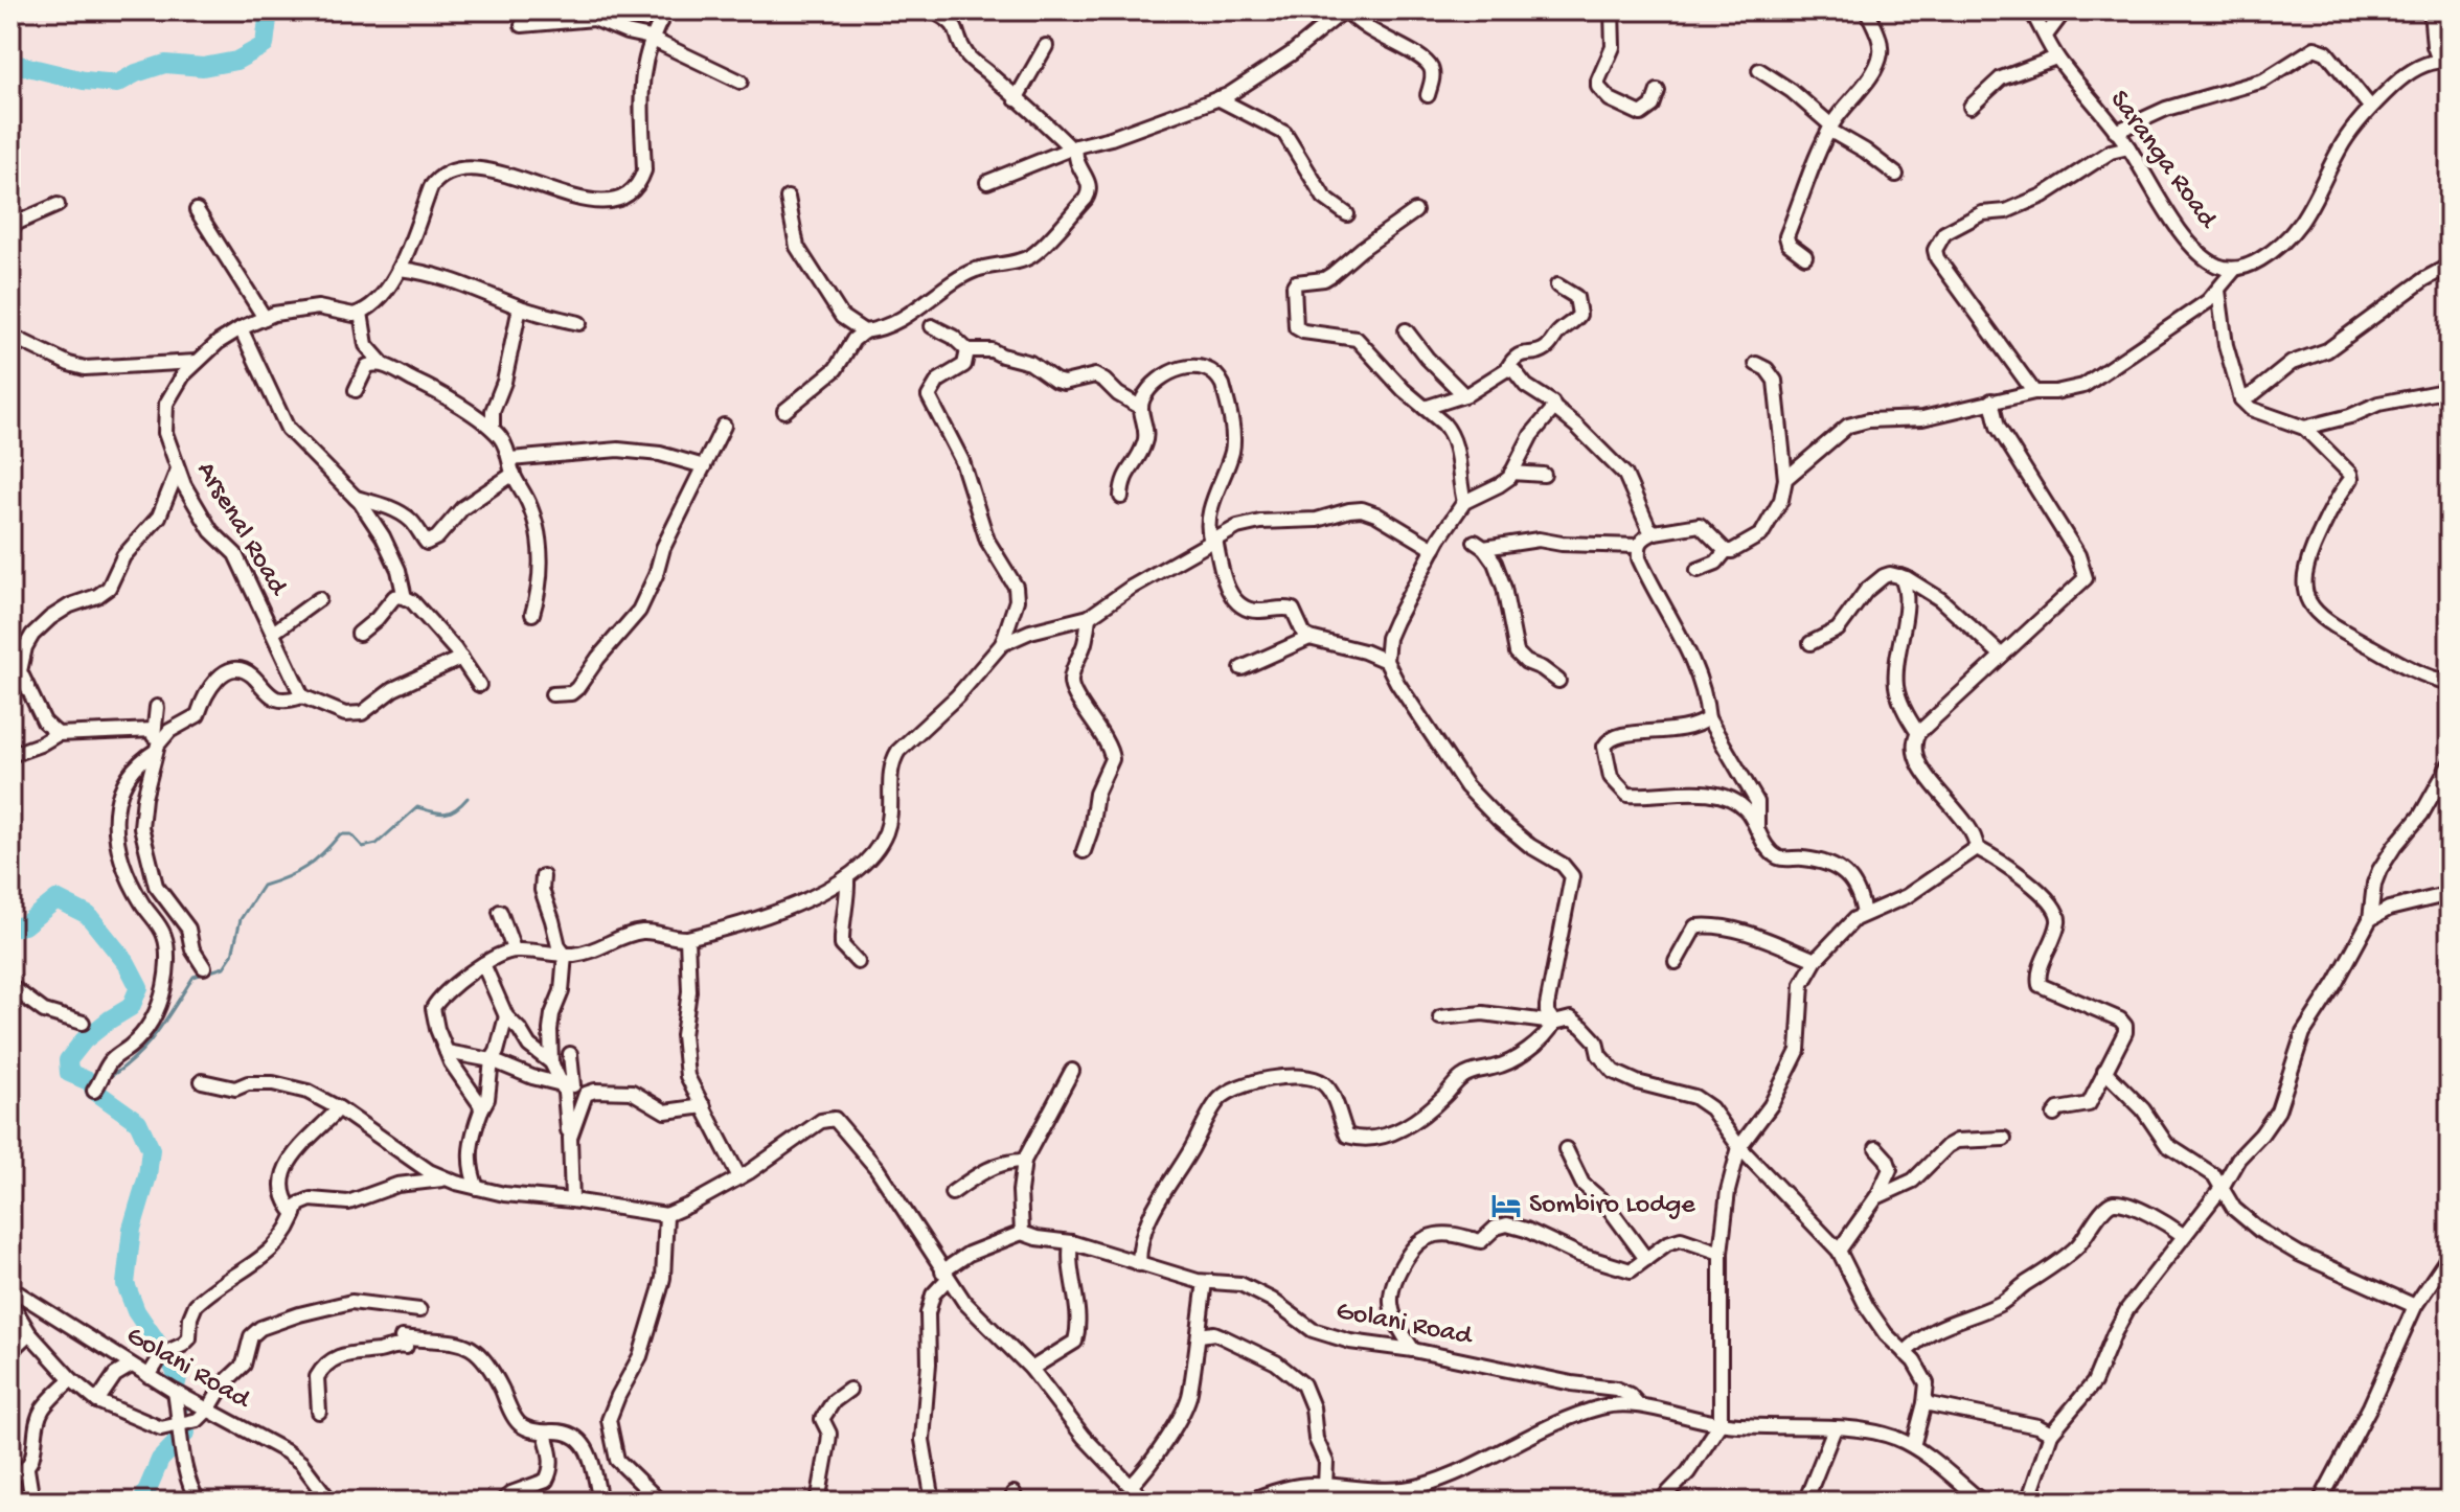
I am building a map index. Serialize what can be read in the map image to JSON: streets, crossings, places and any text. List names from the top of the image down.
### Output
{
  "streets": {
    "street": ["Saranga Road", "Arsenal Road", "Golani Road"]
  },
  "places": {
    "hotel": ["Sombiro Lodge"]
  }
}
